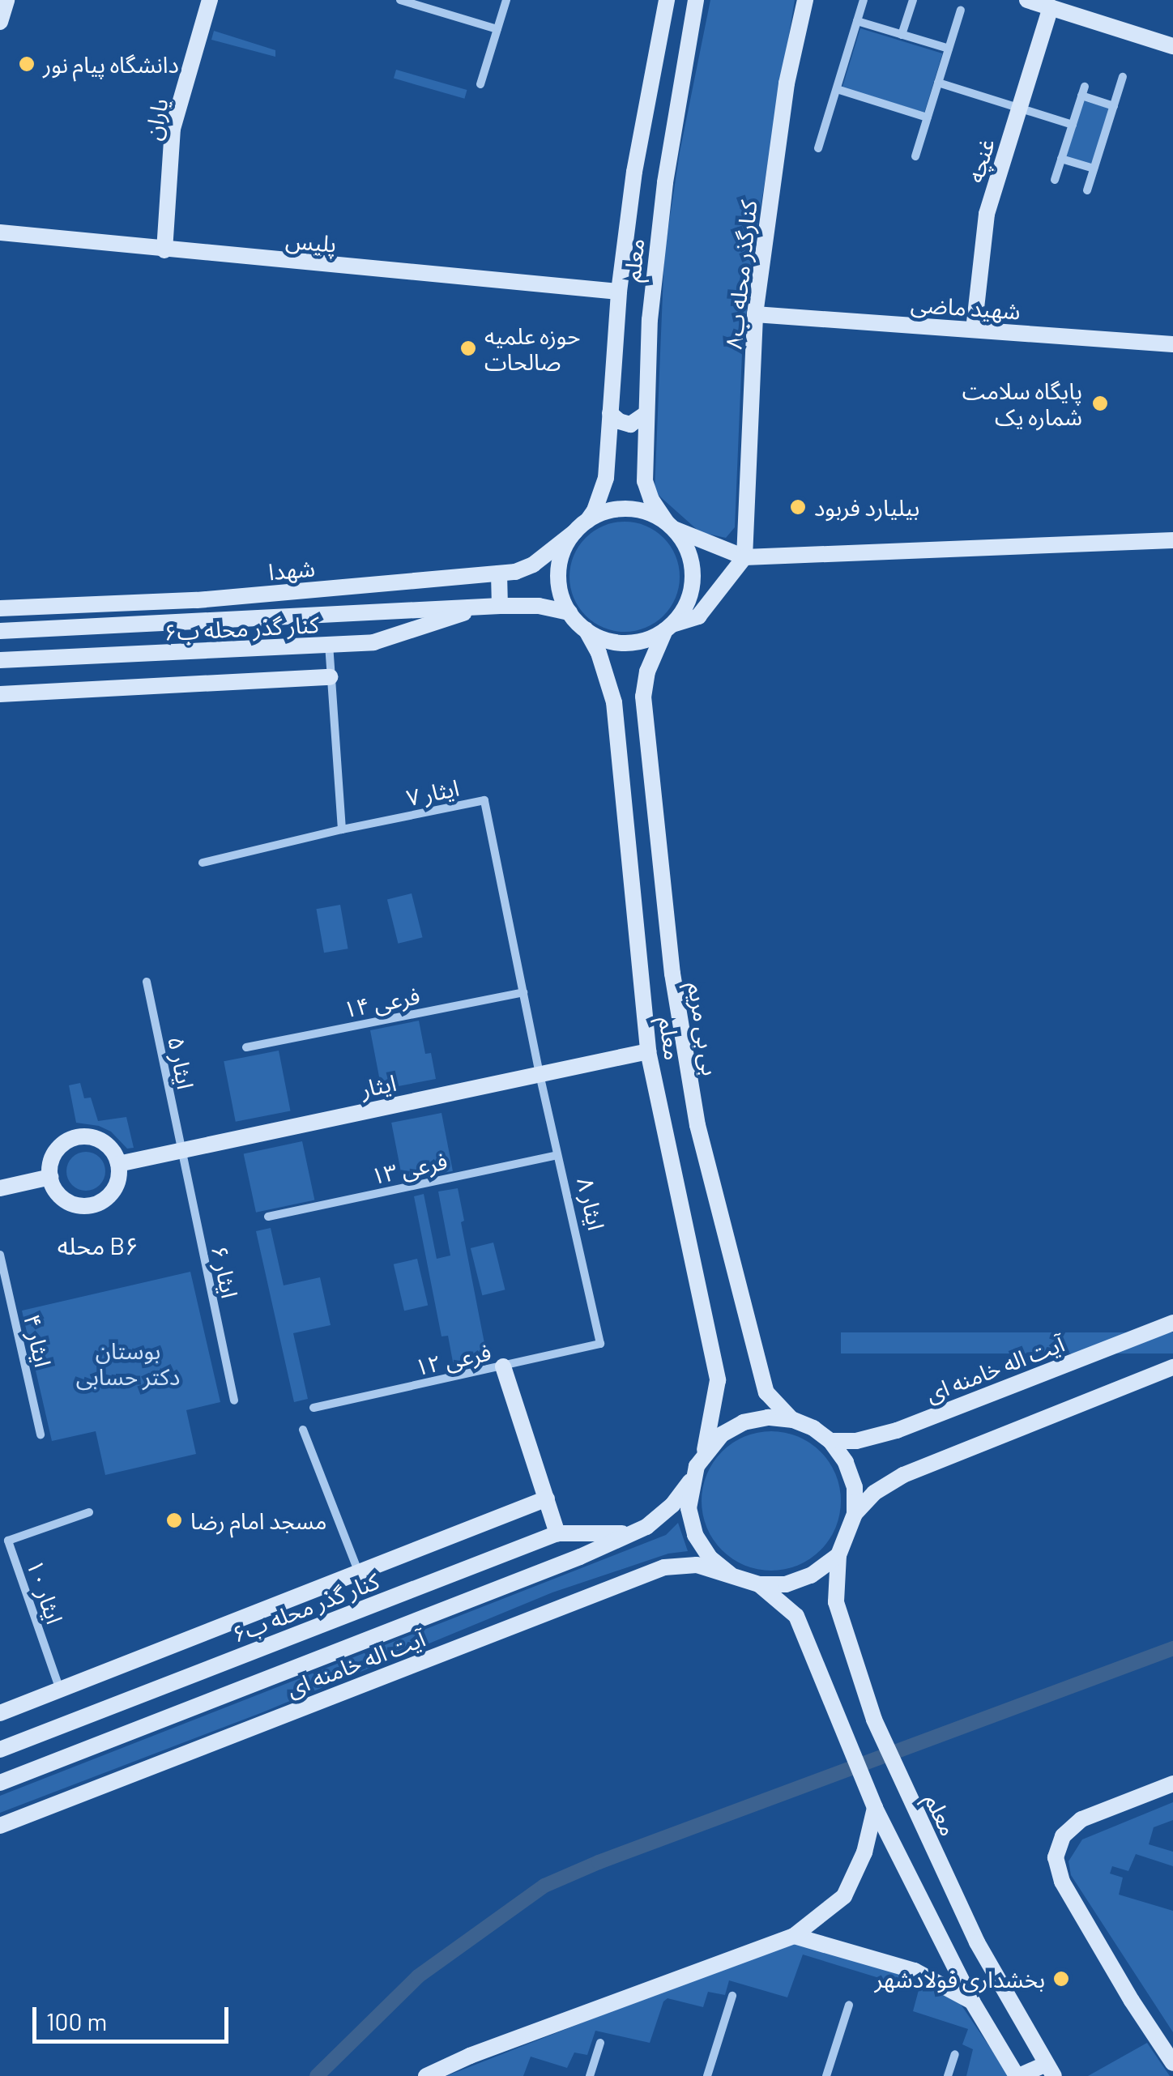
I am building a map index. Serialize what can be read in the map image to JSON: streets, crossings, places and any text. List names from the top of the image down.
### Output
{
  "streets": {
    "main road": [
      "یاران",
      "غنچه",
      "پلیس",
      "معلم",
      "کنارگذر محله ب۸",
      "شهید ماضی",
      "شهدا",
      "کنار گذر محله ب۶",
      "بی بی مریم",
      "ایثار",
      "آیت اله خامنه ای"
    ],
    "street": [
      "ایثار ۷",
      "فرعی ۱۴",
      "ایثار ۵",
      "فرعی ۱۳",
      "ایثار ۸",
      "ایثار ۶",
      "ایثار ۴",
      "فرعی ۱۲",
      "ایثار ۱۰"
    ]
  },
  "crossings": [
    ["یاران", "پلیس"],
    ["غنچه", "شهید ماضی"],
    ["پلیس", "معلم"],
    ["معلم", "شهدا"],
    ["معلم", "بی بی مریم"],
    ["معلم", "ایثار"],
    ["معلم", "آیت اله خامنه ای"],
    ["کنارگذر محله ب۸", "شهید ماضی"],
    ["شهدا", "کنار گذر محله ب۶"],
    ["شهدا", "بی بی مریم"],
    ["کنار گذر محله ب۶", "آیت اله خامنه ای"],
    ["ایثار ۷", "فرعی ۱۴"],
    ["ایثار ۷", "ایثار"],
    ["ایثار ۷", "ایثار ۸"],
    ["بی بی مریم", "آیت اله خامنه ای"],
    ["ایثار ۵", "ایثار"],
    ["ایثار ۵", "ایثار ۶"],
    ["ایثار", "ایثار ۸"],
    ["ایثار", "ایثار ۶"],
    ["فرعی ۱۳", "ایثار ۸"],
    ["ایثار ۸", "فرعی ۱۲"]
  ],
  "districts": ["محله B۶"],
  "parks": ["بوستان دکتر حسابی"],
  "places": [
    "دانشگاه پیام نور",
    "حوزه علمیه صالحات",
    "پایگاه سلامت شماره یک",
    "بیلیارد فربود",
    "مسجد امام رضا",
    "بخشداری فولادشهر"
  ],
  "scale_bar": "100 m"
}
